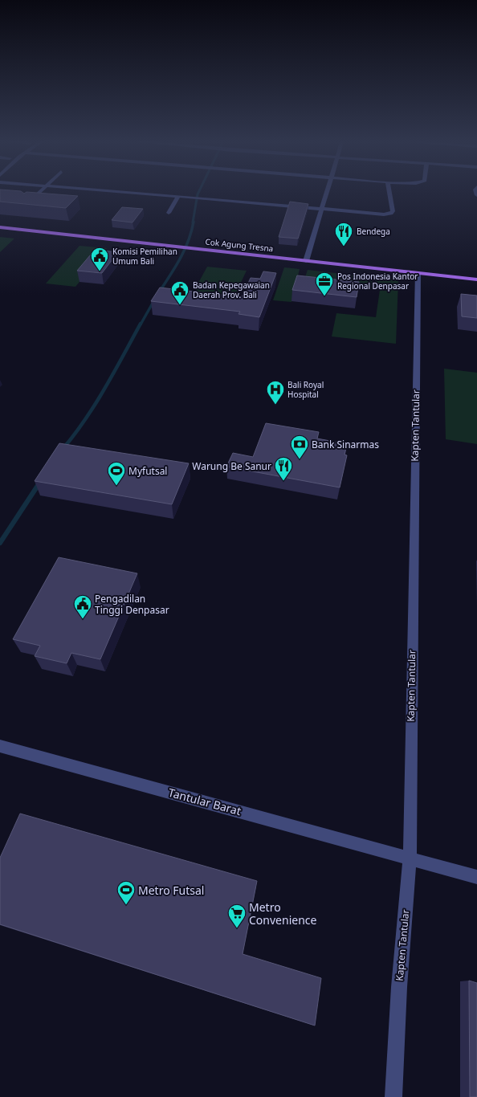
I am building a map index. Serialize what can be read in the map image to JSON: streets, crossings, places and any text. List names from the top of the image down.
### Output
{
  "streets": {
    "main road": ["Cok Agung Tresna"],
    "street": ["Kapten Tantular", "Tantular Barat"]
  },
  "crossings": [
    ["Cok Agung Tresna", "Kapten Tantular"],
    ["Kapten Tantular", "Tantular Barat"]
  ],
  "places": {
    "restaurant": ["Bendega", "Warung Be Sanur"],
    "public building": ["Komisi Pemilihan Umum Bali", "Badan Kepegawaian Daerah Prov. Bali", "Pengadilan Tinggi Denpasar"],
    "office": ["Pos Indonesia Kantor Regional Denpasar"],
    "hospital": ["Bali Royal Hospital"],
    "bank": ["Bank Sinarmas"],
    "sports": ["Myfutsal", "Metro Futsal"],
    "supermarket": ["Metro Convenience"]
  }
}
